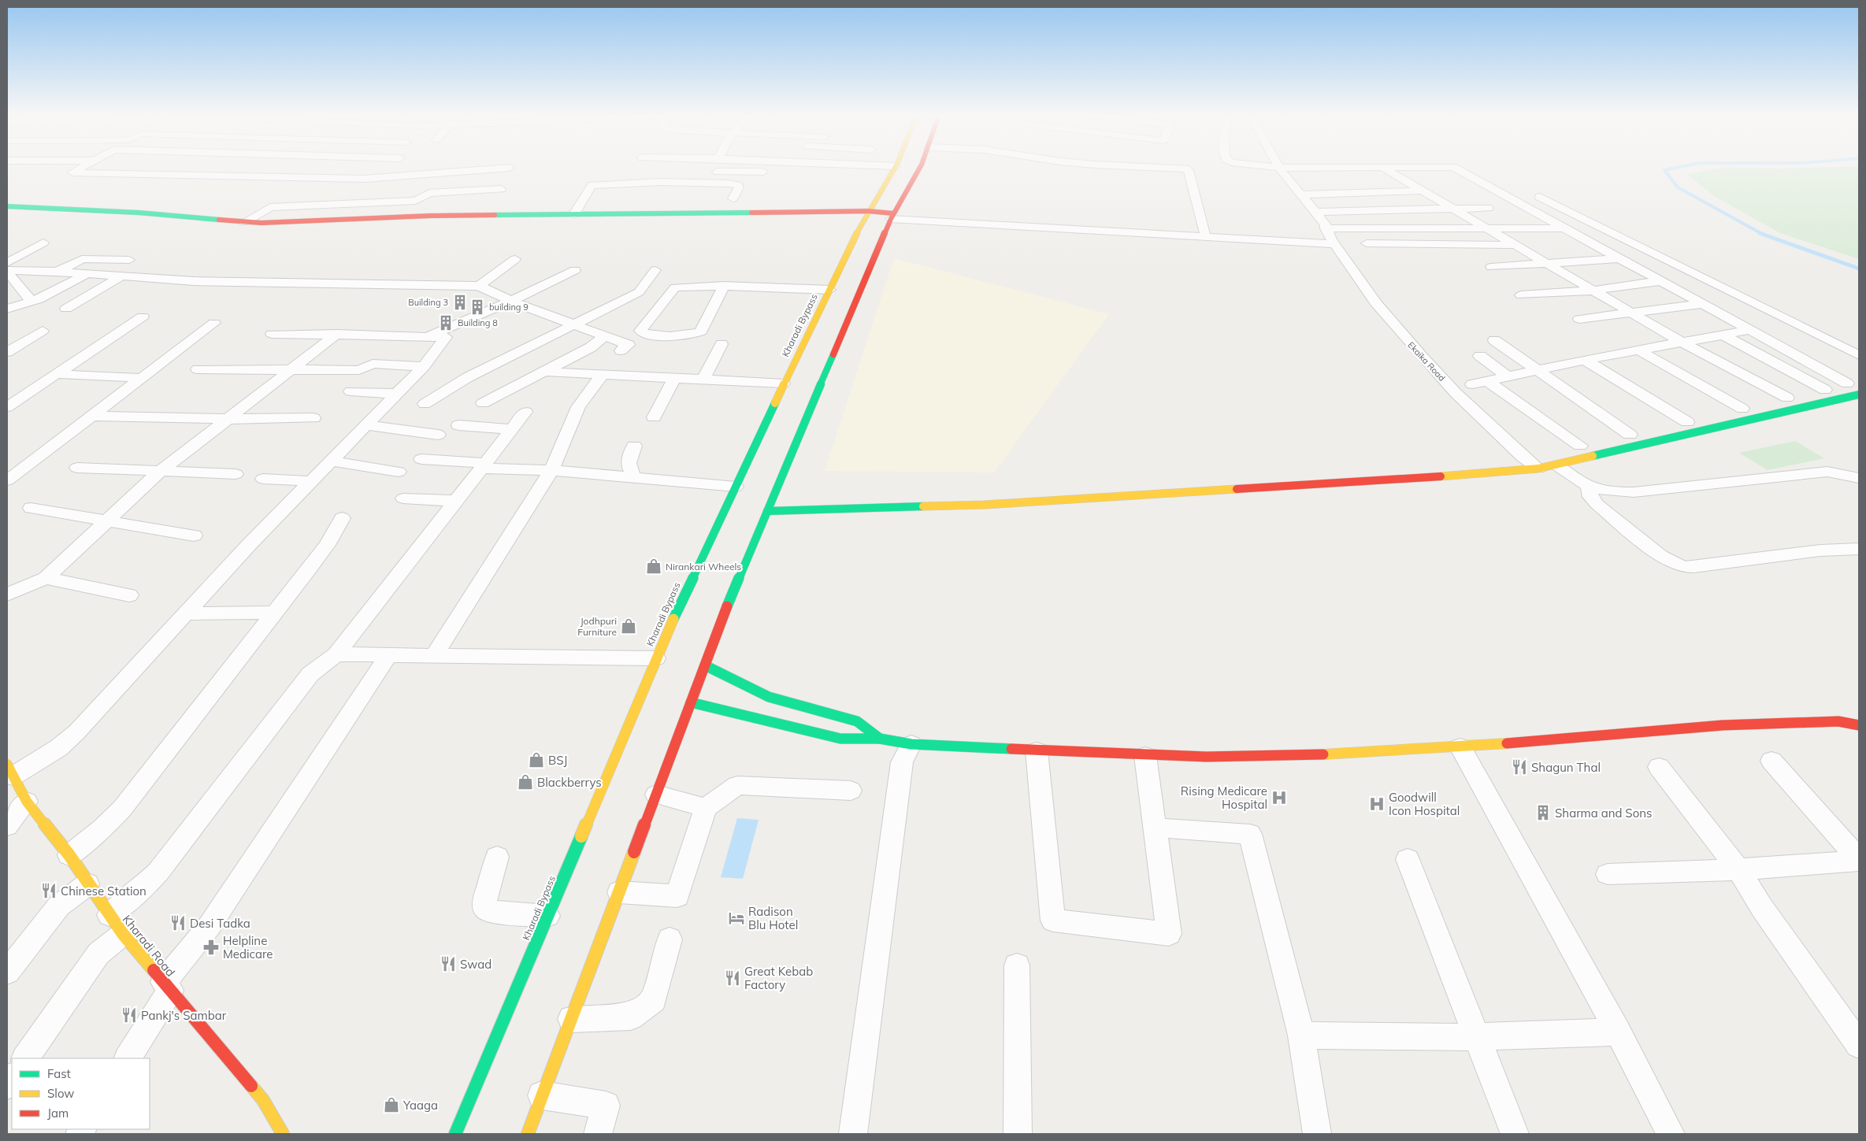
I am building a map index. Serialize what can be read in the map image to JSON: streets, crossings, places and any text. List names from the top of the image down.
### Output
{
  "streets": {
    "main road": ["Kharadi Bypass", "Kharadi Road"],
    "street": ["Ekaika Road"]
  },
  "places": {
    "building": [
      "Building 3",
      "building 9",
      "Building 8",
      "Sharma and Sons"
    ],
    "shop": [
      "Nirankari Wheels",
      "Jodhpuri Furniture",
      "BSJ",
      "Blackberrys",
      "Yaaga"
    ],
    "restaurant": [
      "Shagun Thal",
      "Chinese Station",
      "Desi Tadka",
      "Swad",
      "Great Kebab Factory",
      "Pankj's Sambar"
    ],
    "hospital": ["Rising Medicare Hospital", "Goodwill Icon Hospital"],
    "hotel": ["Radison Blu Hotel"],
    "pharmacy": ["Helpline Medicare"]
  },
  "legend": ["Fast", "Slow", "Jam"]
}
